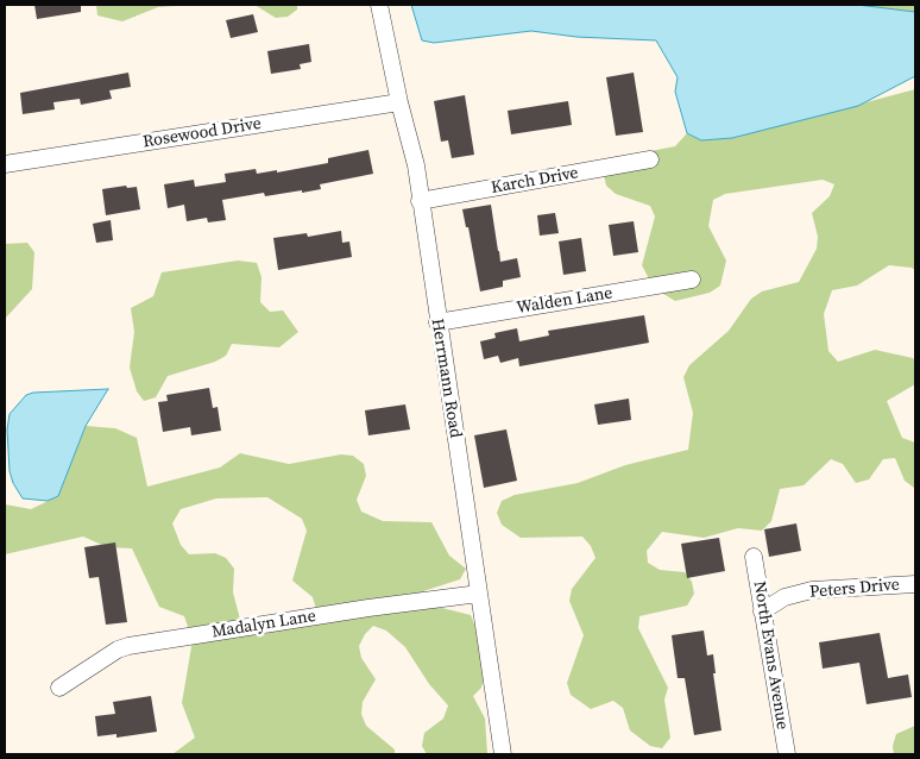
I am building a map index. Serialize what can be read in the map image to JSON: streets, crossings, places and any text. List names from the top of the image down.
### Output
{
  "streets": {
    "street": [
      "Rosewood Drive",
      "Karch Drive",
      "Walden Lane",
      "Herrmann Road",
      "Peters Drive",
      "Madalyn Lane",
      "North Evans Avenue"
    ]
  },
  "crossings": [
    ["Rosewood Drive", "Herrmann Road"],
    ["Karch Drive", "Herrmann Road"],
    ["Walden Lane", "Herrmann Road"],
    ["Herrmann Road", "Madalyn Lane"],
    ["Peters Drive", "North Evans Avenue"]
  ]
}
